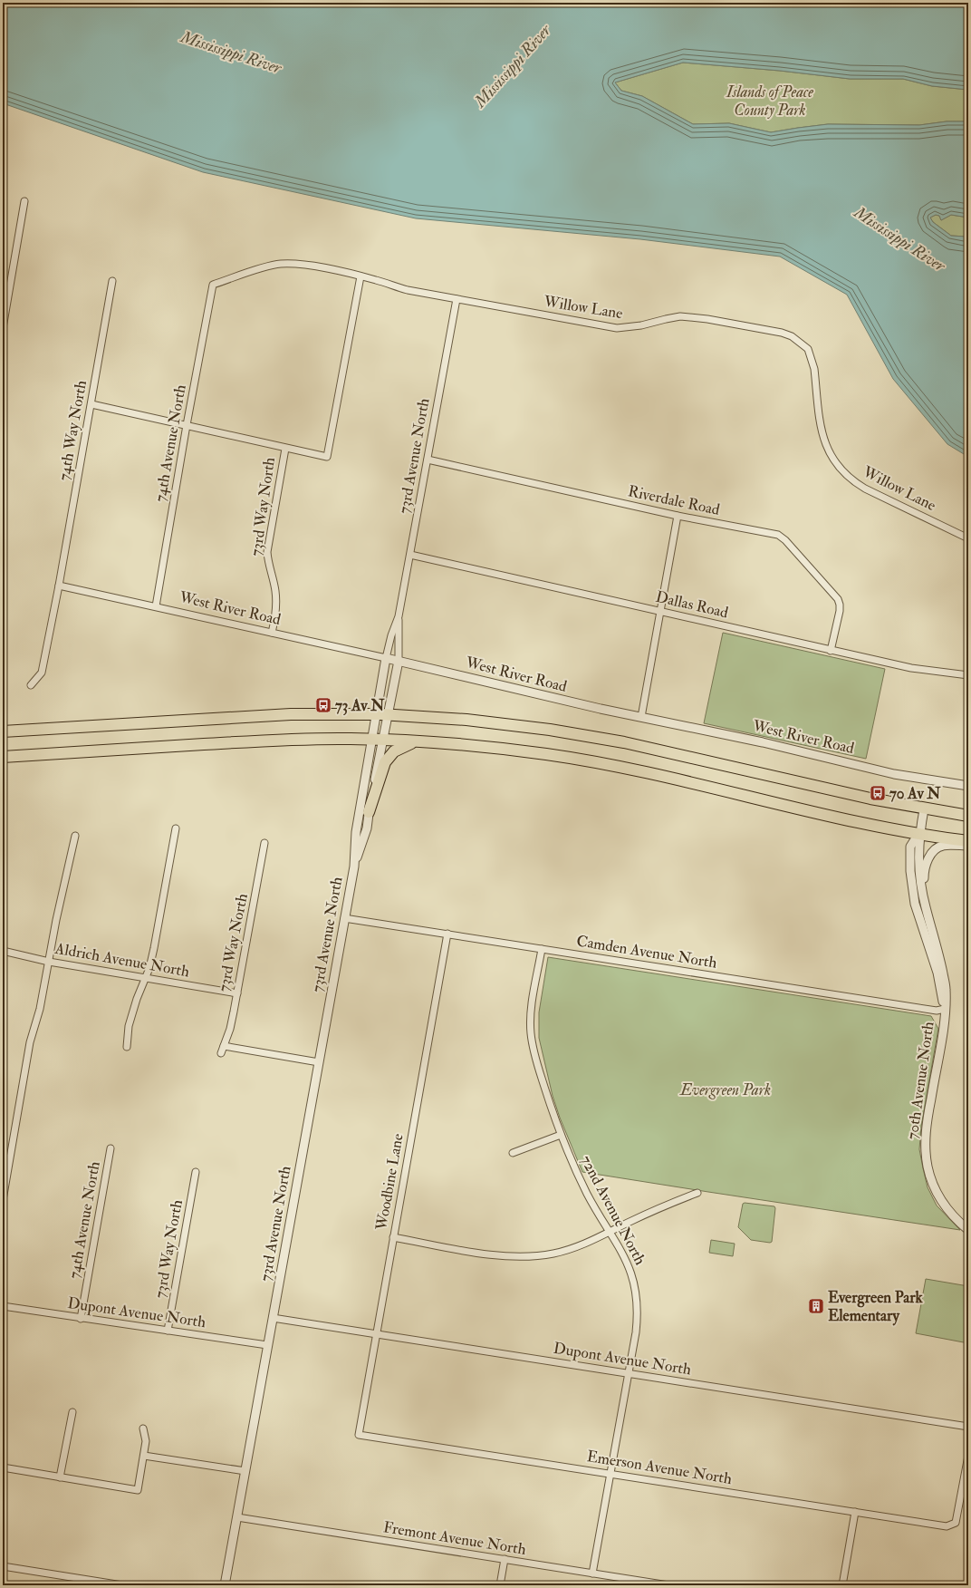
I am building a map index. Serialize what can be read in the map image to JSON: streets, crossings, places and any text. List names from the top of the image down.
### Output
{
  "streets": {
    "street": [
      "Willow Lane",
      "74th Way North",
      "74th Avenue North",
      "73rd Avenue North",
      "Riverdale Road",
      "73rd Way North",
      "Dallas Road",
      "West River Road",
      "Camden Avenue North",
      "Aldrich Avenue North",
      "70th Avenue North",
      "Woodbine Lane",
      "72nd Avenue North",
      "Dupont Avenue North",
      "Emerson Avenue North",
      "Fremont Avenue North"
    ]
  },
  "crossings": [
    ["Willow Lane", "74th Avenue North"],
    ["Willow Lane", "73rd Avenue North"],
    ["74th Way North", "West River Road"],
    ["74th Avenue North", "West River Road"],
    ["74th Avenue North", "Dupont Avenue North"],
    ["73rd Avenue North", "Riverdale Road"],
    ["73rd Avenue North", "Dallas Road"],
    ["73rd Avenue North", "West River Road"],
    ["73rd Avenue North", "Camden Avenue North"],
    ["73rd Avenue North", "Dupont Avenue North"],
    ["73rd Avenue North", "Fremont Avenue North"],
    ["Riverdale Road", "Dallas Road"],
    ["73rd Way North", "West River Road"],
    ["73rd Way North", "Aldrich Avenue North"],
    ["73rd Way North", "Dupont Avenue North"],
    ["Camden Avenue North", "70th Avenue North"],
    ["Camden Avenue North", "Woodbine Lane"],
    ["Camden Avenue North", "72nd Avenue North"],
    ["Woodbine Lane", "Dupont Avenue North"],
    ["Woodbine Lane", "Emerson Avenue North"],
    ["72nd Avenue North", "Dupont Avenue North"],
    ["72nd Avenue North", "Emerson Avenue North"],
    ["72nd Avenue North", "Fremont Avenue North"]
  ],
  "water": ["Mississippi River"],
  "parks": ["Islands of Peace County Park", "Evergreen Park"],
  "places": {
    "bus stop": ["73 Av N", "70 Av N"],
    "building": ["Evergreen Park Elementary"]
  }
}
